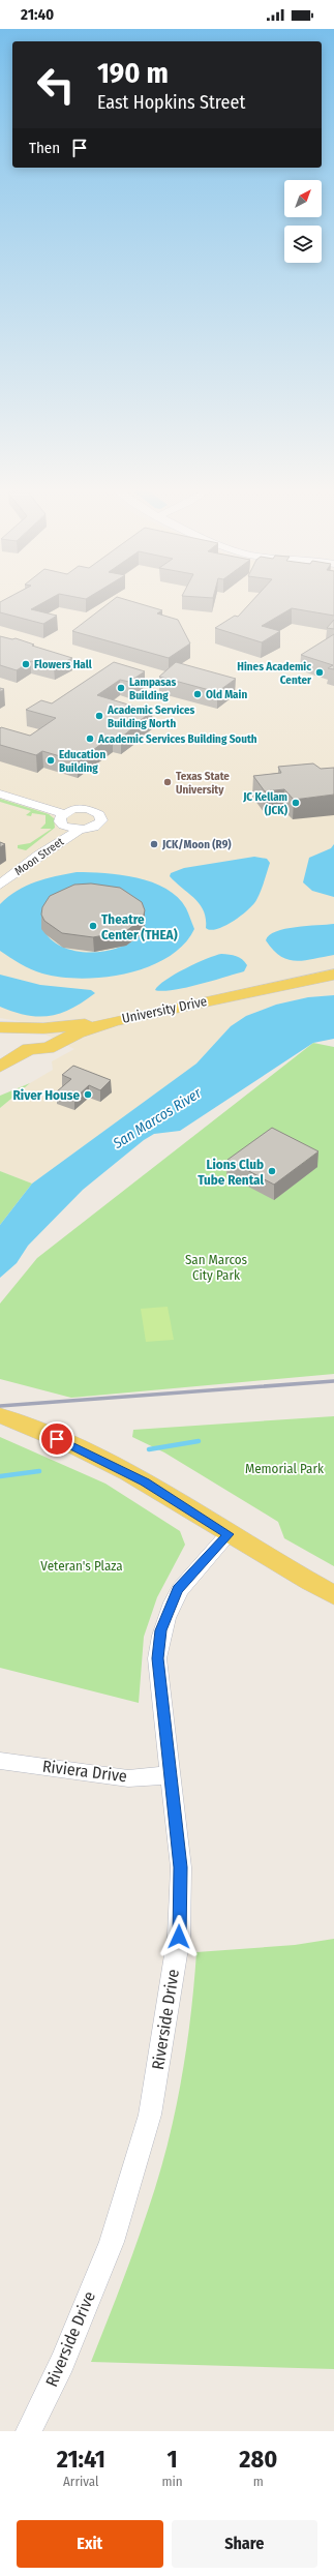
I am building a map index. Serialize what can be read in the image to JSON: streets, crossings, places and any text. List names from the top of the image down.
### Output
{
  "streets": {
    "main road": ["University Drive"],
    "street": ["Moon Street", "Riviera Drive", "Riverside Drive"]
  },
  "crossings": [
    ["Riviera Drive", "Riverside Drive"]
  ],
  "water": ["San Marcos River"],
  "parks": ["San Marcos City Park", "Memorial Park", "Veteran's Plaza"],
  "places": [
    "Flowers Hall",
    "Hines Academic Center",
    "Lampasas Building",
    "Old Main",
    "Academic Services Building North",
    "Academic Services Building South",
    "Education Building",
    "Texas State University",
    "JC Kellam (JCK)",
    "JCK/Moon (R9)",
    "Theatre Center (THEA)",
    "River House",
    "Lions Club Tube Rental"
  ],
  "north": "top right",
  "page": {
    "status": "21:40",
    "turn": ["190 m", "East Hopkins Street"],
    "then": "Then",
    "eta": [
      "21:41",
      "Arrival",
      "1",
      "min",
      "280",
      "m"
    ],
    "buttons": ["Exit", "Share"]
  }
}
